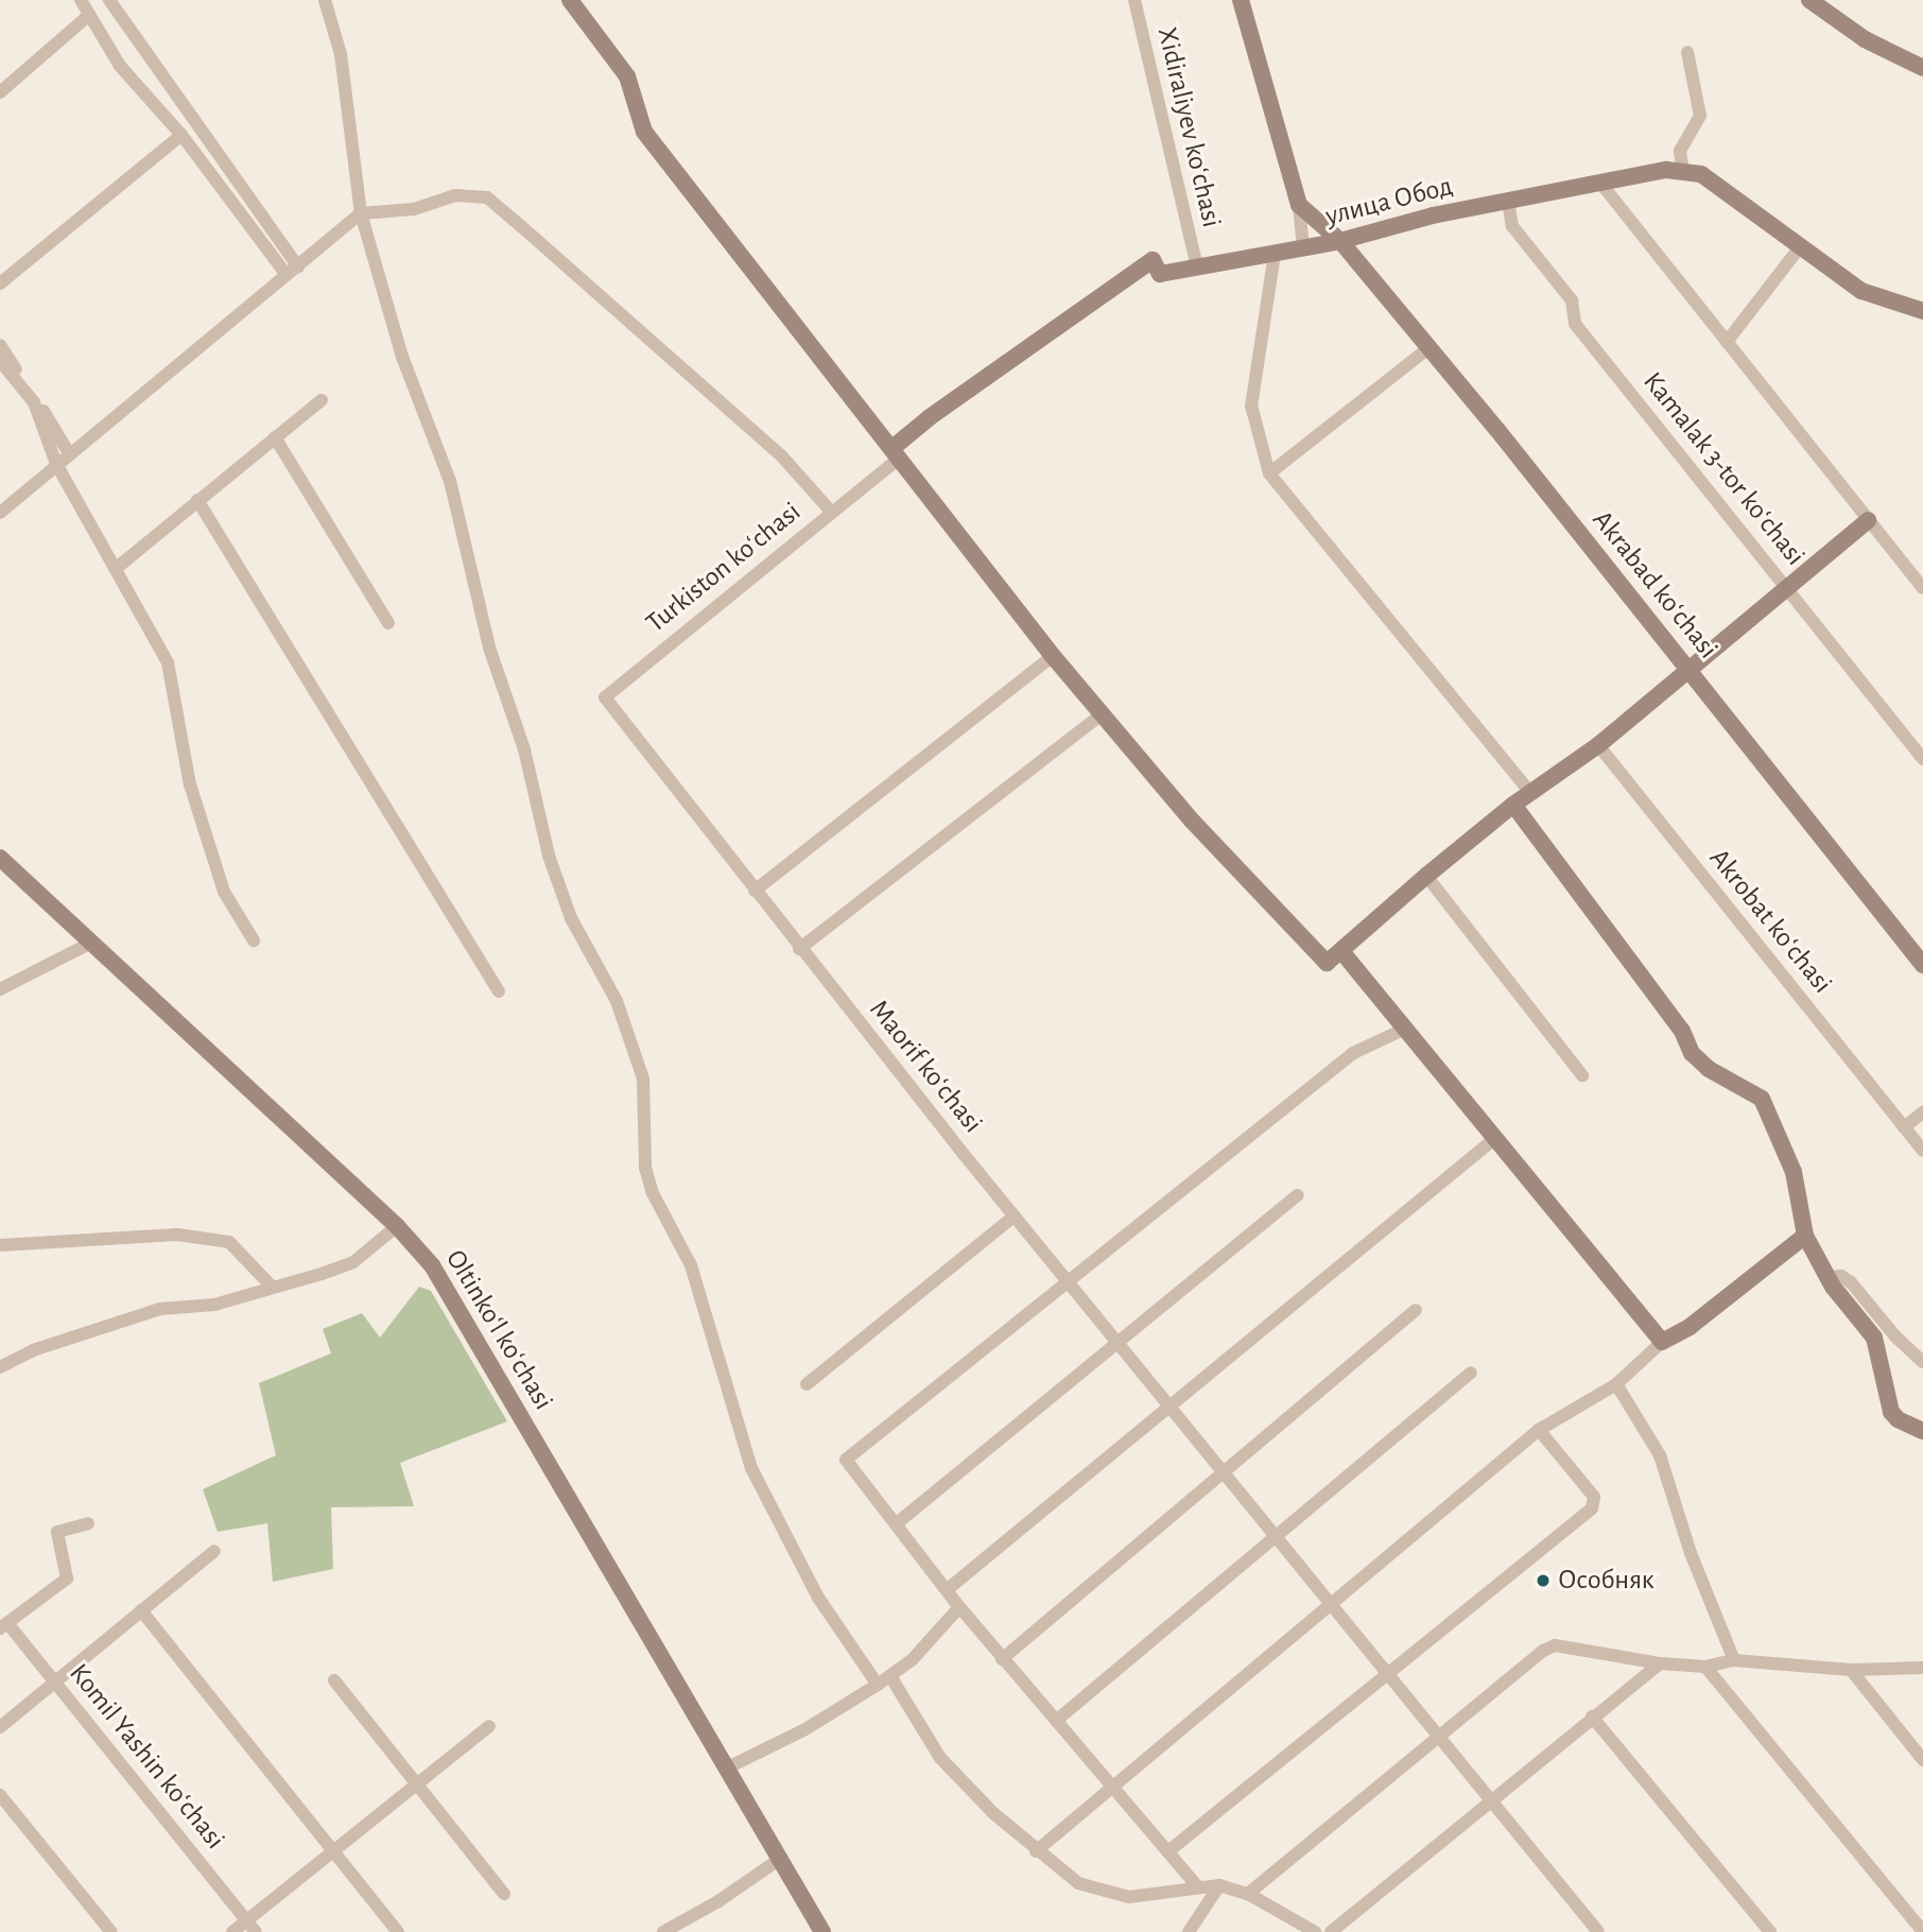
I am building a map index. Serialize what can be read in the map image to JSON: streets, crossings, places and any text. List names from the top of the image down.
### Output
{
  "streets": {
    "street": [
      "Xidiraliyev koʻchasi",
      "улица Обод",
      "Kamalak 3-tor koʻchasi",
      "Turkiston koʻchasi",
      "Akrabad koʻchasi",
      "Akrobat koʻchasi",
      "Maorif koʻchasi",
      "Oltinkoʻl koʻchasi",
      "Komil Yashin koʻchasi"
    ]
  },
  "crossings": [
    ["Xidiraliyev koʻchasi", "улица Обод"],
    ["улица Обод", "Kamalak 3-tor koʻchasi"],
    ["улица Обод", "Akrabad koʻchasi"],
    ["Turkiston koʻchasi", "Maorif koʻchasi"]
  ],
  "places": ["Особняк"]
}
